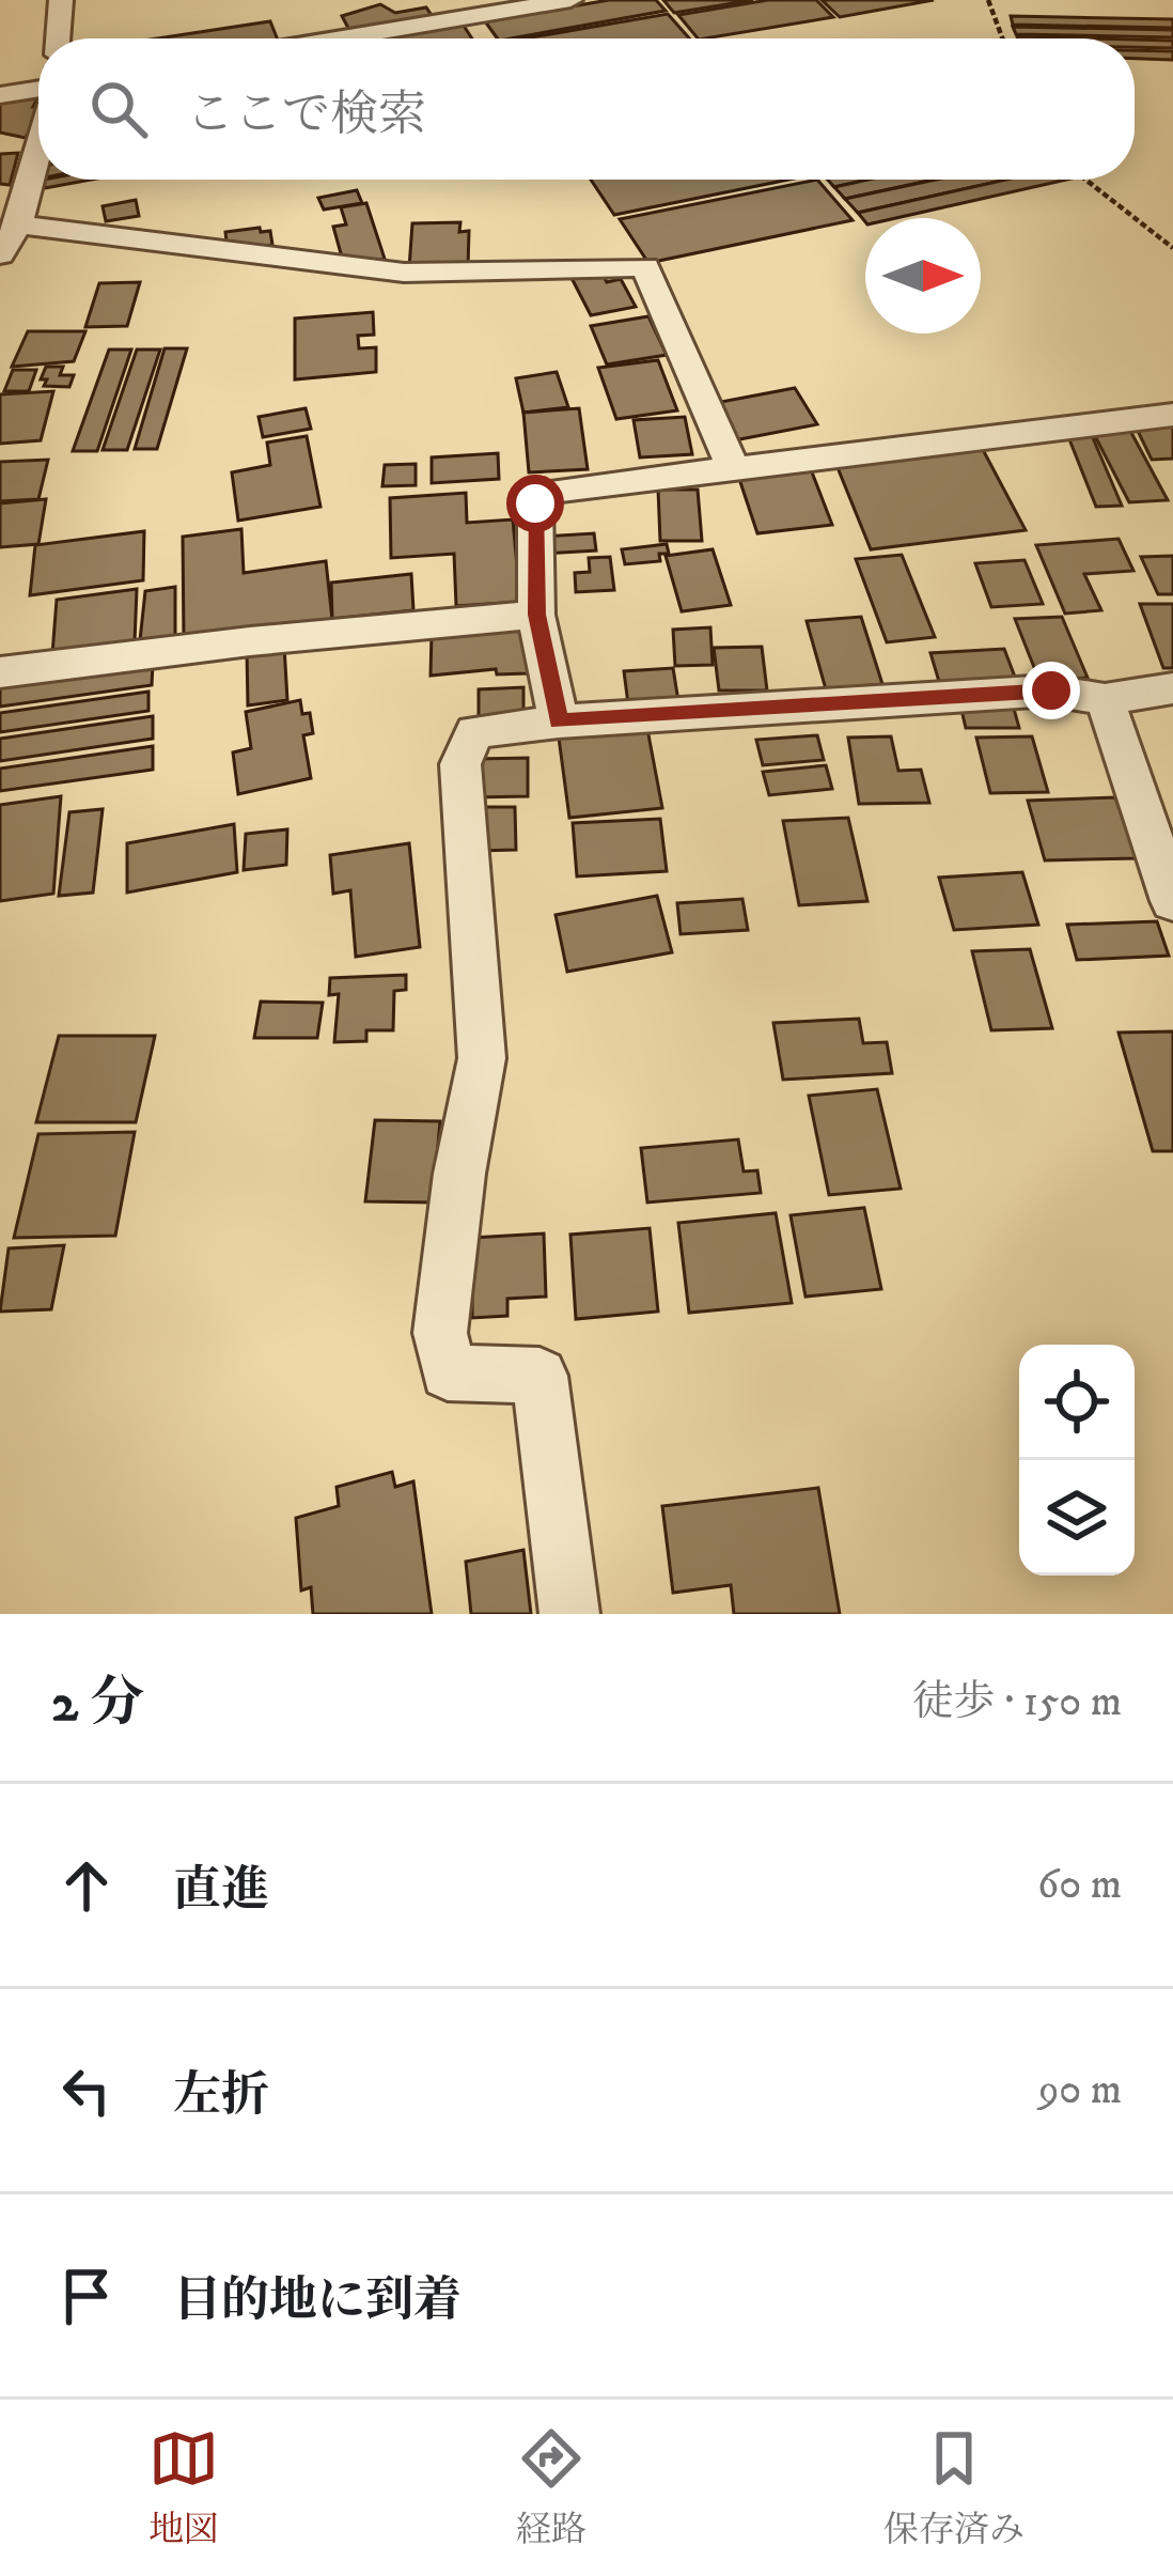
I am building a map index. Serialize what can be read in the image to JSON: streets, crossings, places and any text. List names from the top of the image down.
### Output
{
  "north": "right",
  "page": {
    "search": "ここで検索",
    "heading": ["2 分", "徒歩 · 150 m"],
    "list": [
      ["直進", "60 m"],
      ["左折", "90 m"],
      "目的地に到着"
    ],
    "nav": ["地図", "経路", "保存済み"]
  }
}
